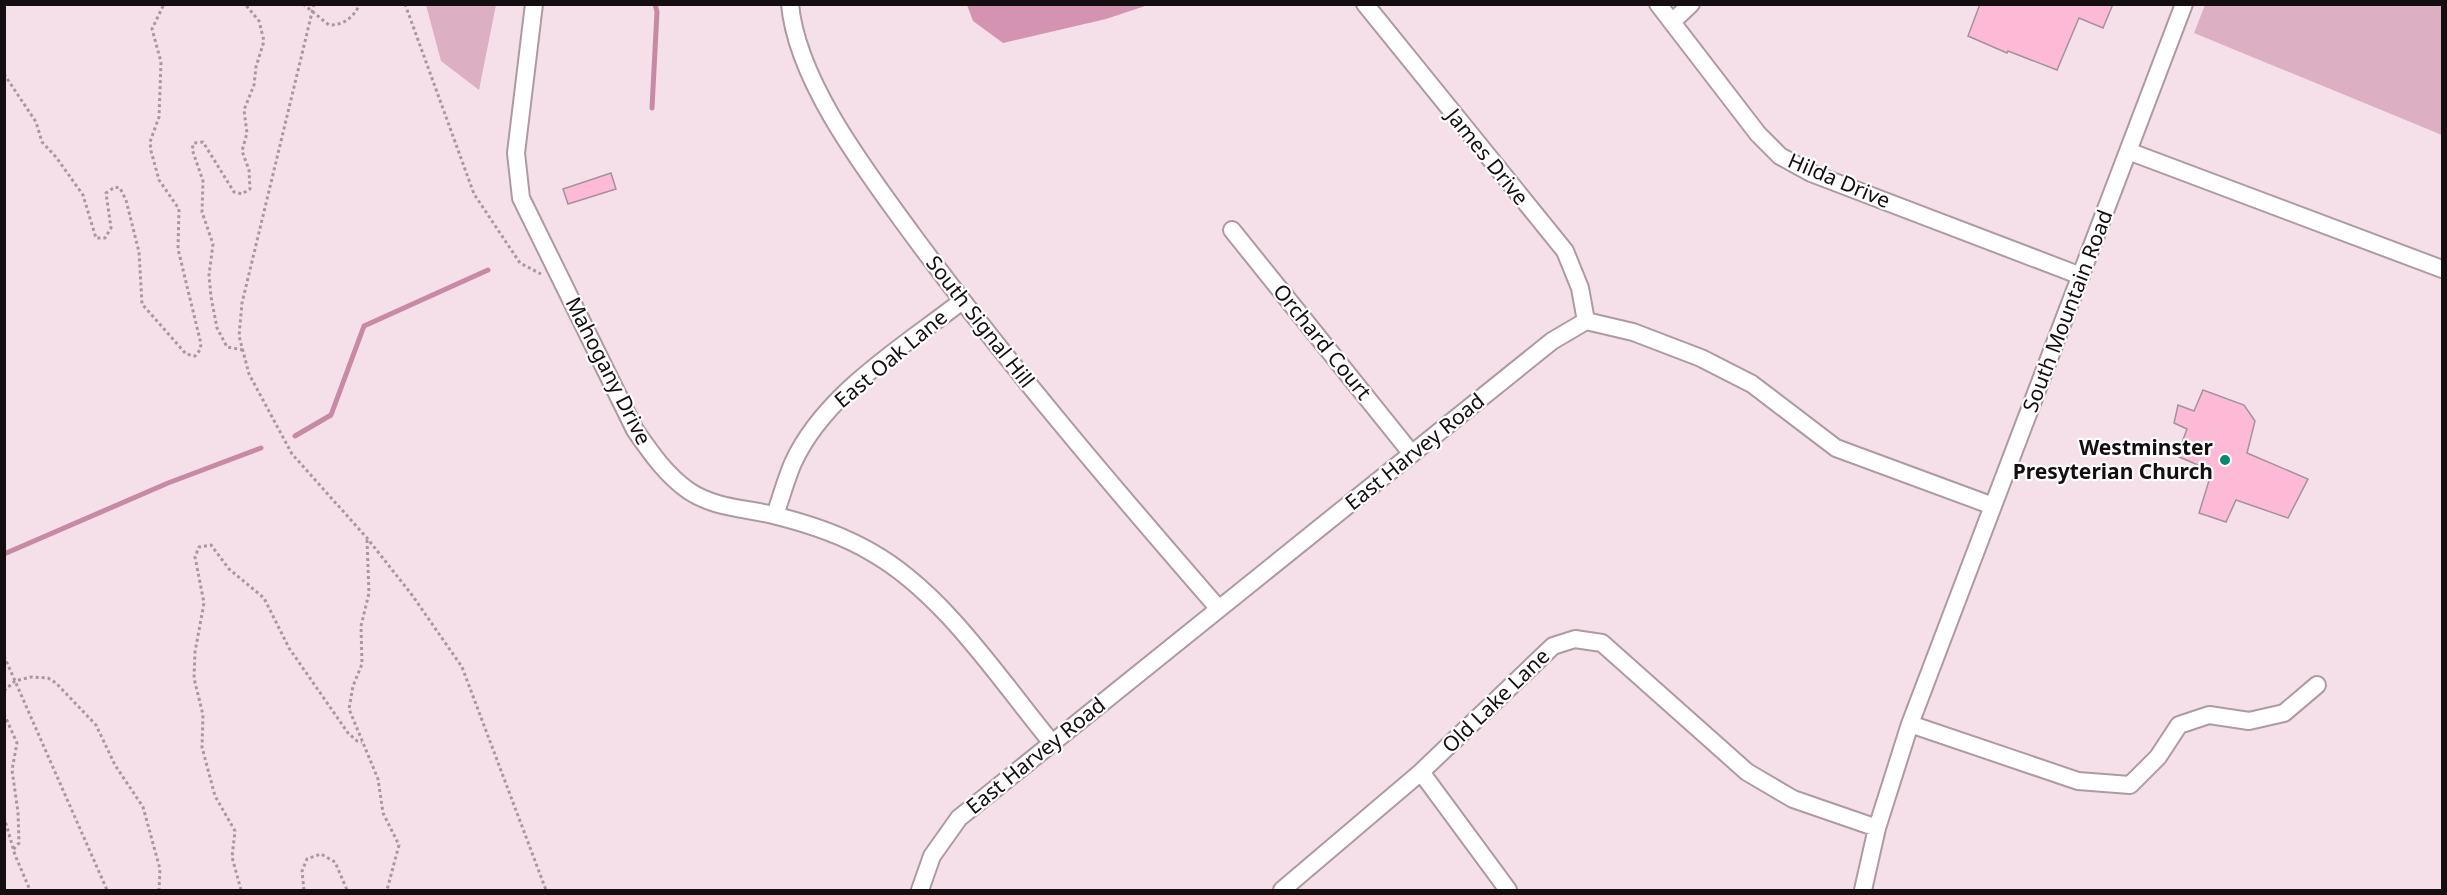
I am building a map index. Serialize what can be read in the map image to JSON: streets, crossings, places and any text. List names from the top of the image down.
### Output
{
  "streets": {
    "street": [
      "James Drive",
      "Hilda Drive",
      "South Mountain Road",
      "South Signal Hill",
      "Orchard Court",
      "East Oak Lane",
      "Mahogany Drive",
      "East Harvey Road",
      "Old Lake Lane"
    ]
  },
  "crossings": [
    ["James Drive", "East Harvey Road"],
    ["Hilda Drive", "South Mountain Road"],
    ["South Mountain Road", "Old Lake Lane"],
    ["South Signal Hill", "East Oak Lane"],
    ["South Signal Hill", "East Harvey Road"],
    ["Orchard Court", "East Harvey Road"],
    ["East Oak Lane", "Mahogany Drive"],
    ["Mahogany Drive", "East Harvey Road"]
  ],
  "places": ["Westminster Presyterian Church"]
}
